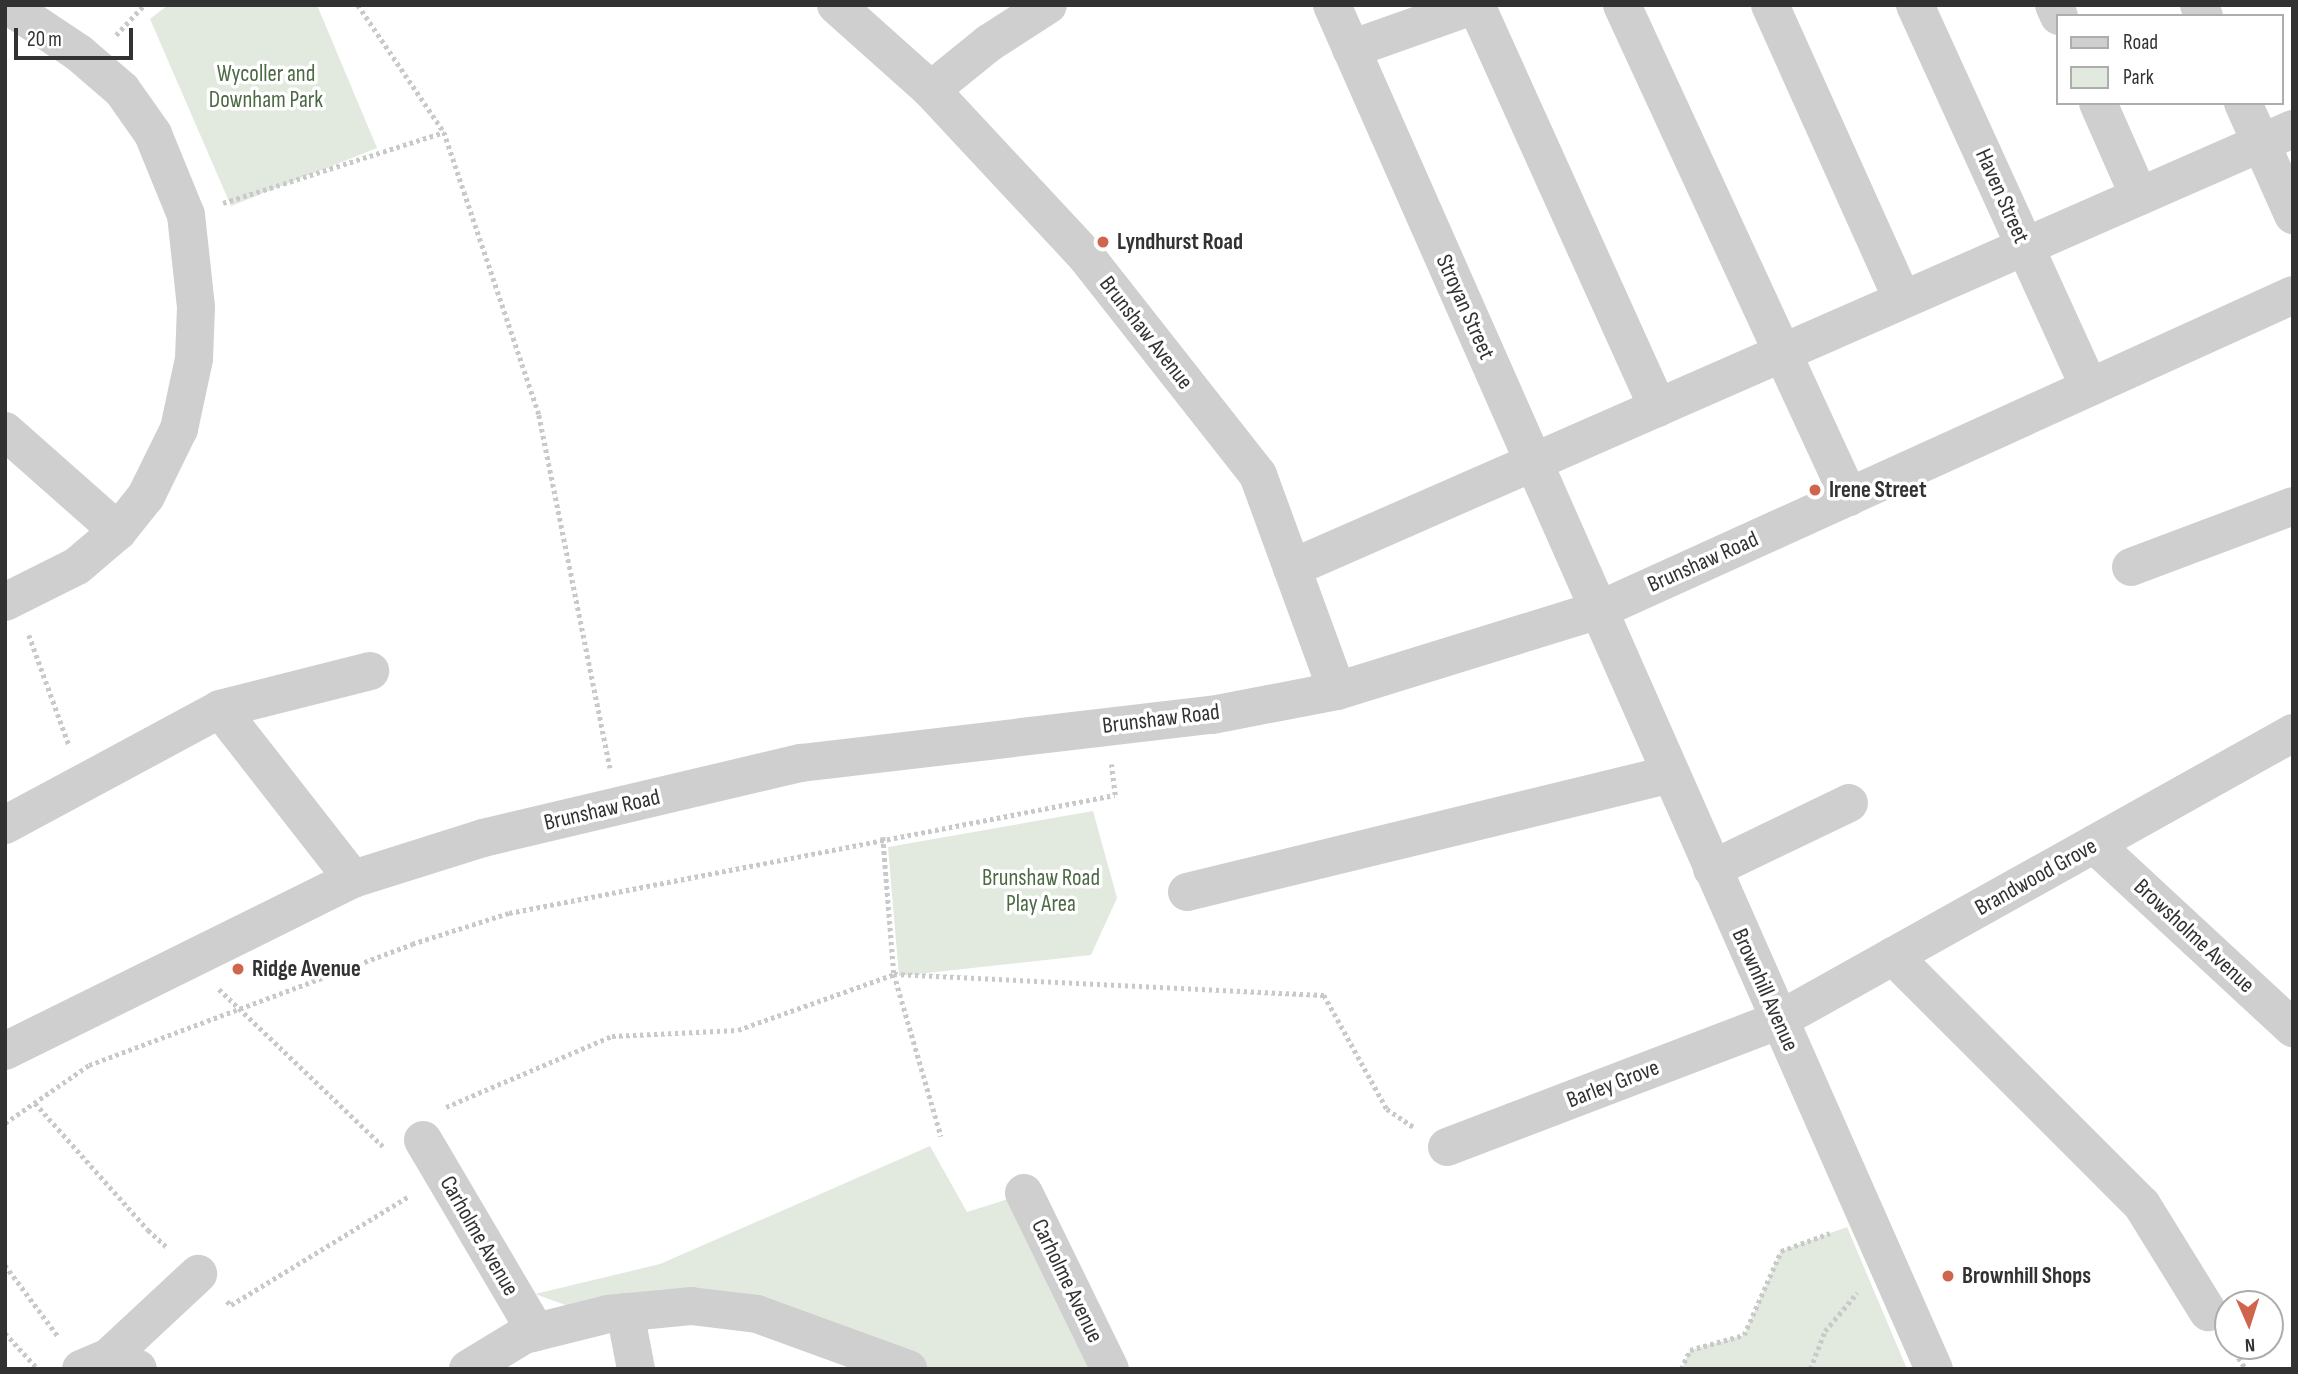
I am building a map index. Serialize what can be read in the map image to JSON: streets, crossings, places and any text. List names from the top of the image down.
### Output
{
  "streets": {
    "street": [
      "Haven Street",
      "Stroyan Street",
      "Brunshaw Avenue",
      "Brunshaw Road",
      "Brandwood Grove",
      "Browsholme Avenue",
      "Brownhill Avenue",
      "Barley Grove",
      "Carholme Avenue"
    ]
  },
  "crossings": [
    ["Haven Street", "Brunshaw Road"],
    ["Stroyan Street", "Brunshaw Road"],
    ["Stroyan Street", "Brownhill Avenue"],
    ["Brunshaw Avenue", "Brunshaw Road"],
    ["Brunshaw Road", "Brownhill Avenue"],
    ["Brandwood Grove", "Browsholme Avenue"],
    ["Brandwood Grove", "Brownhill Avenue"],
    ["Brandwood Grove", "Barley Grove"],
    ["Brownhill Avenue", "Barley Grove"]
  ],
  "parks": ["Wycoller and Downham Park", "Brunshaw Road Play Area"],
  "places": [
    "Lyndhurst Road",
    "Irene Street",
    "Ridge Avenue",
    "Brownhill Shops"
  ],
  "legend": ["Road", "Park"],
  "scale_bar": "20 m",
  "north": "bottom"
}
